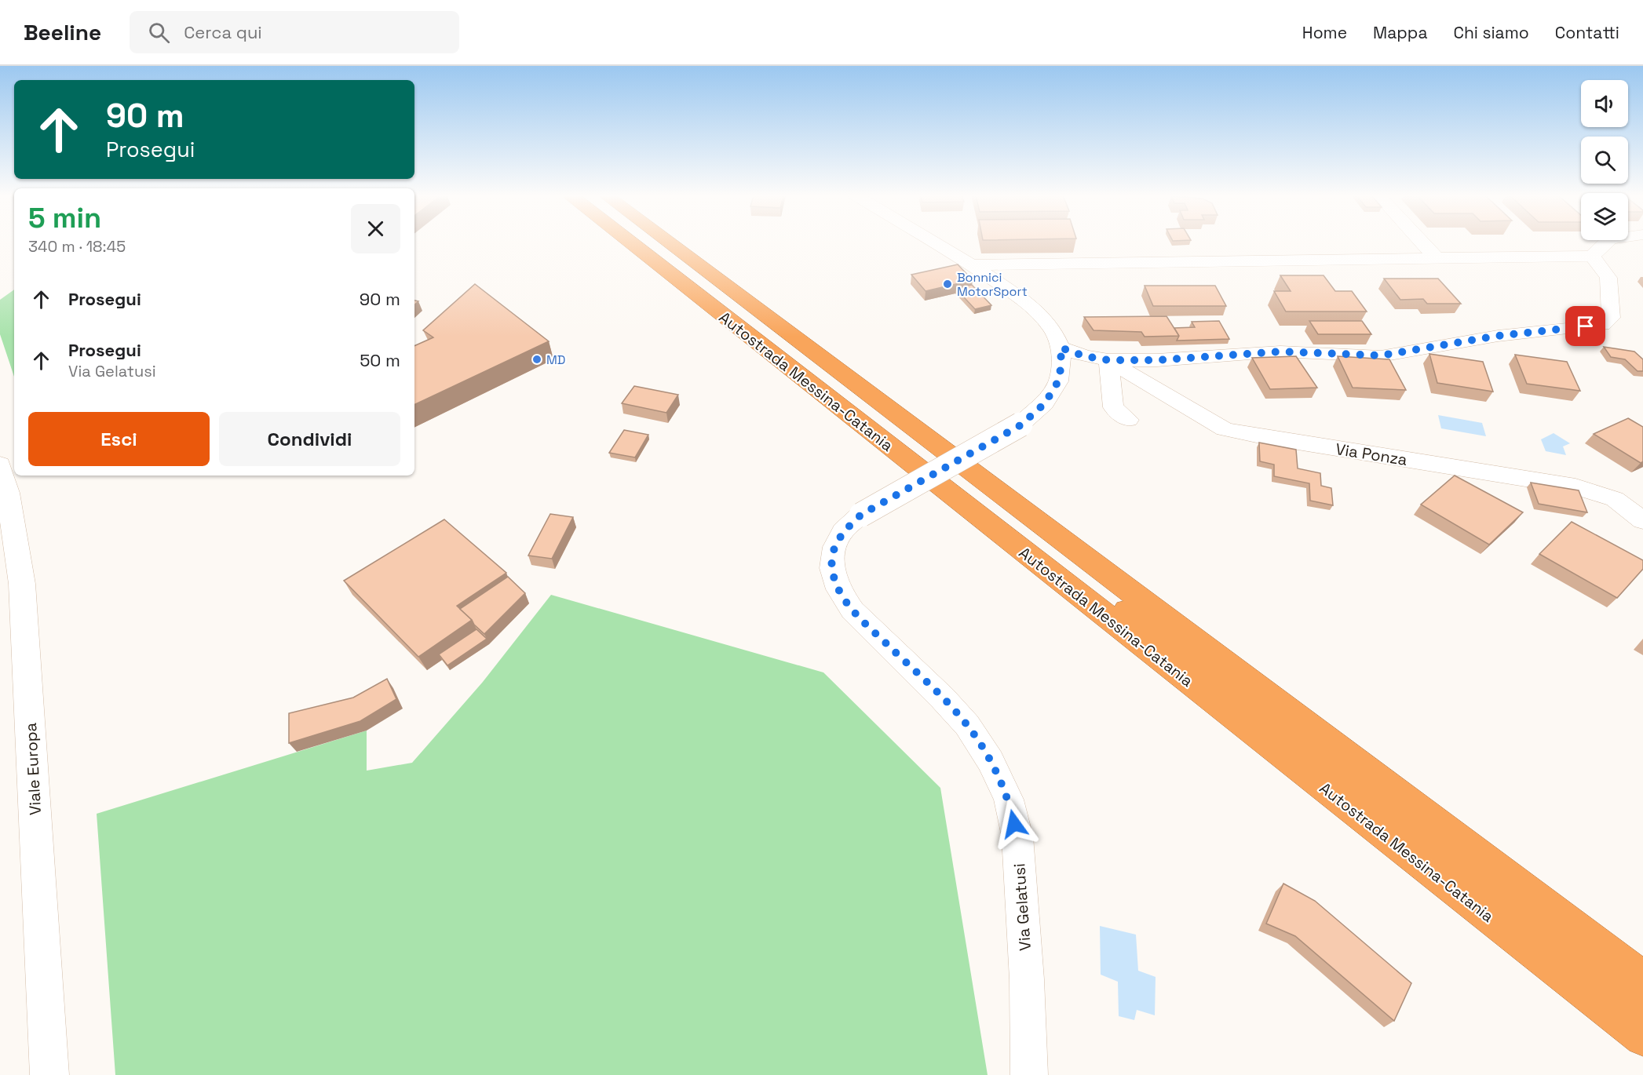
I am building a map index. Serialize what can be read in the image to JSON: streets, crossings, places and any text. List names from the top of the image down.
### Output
{
  "streets": {
    "highway": ["Autostrada Messina-Catania"],
    "main road": ["Viale Europa"],
    "street": ["Via Ponza", "Via Gelatusi"]
  },
  "places": ["Bonnici MotorSport", "MD"],
  "page": {
    "header": "Beeline",
    "search": "Cerca qui",
    "nav": [
      "Home",
      "Mappa",
      "Chi siamo",
      "Contatti"
    ],
    "turn": ["90 m", "Prosegui"],
    "heading": ["5 min", "340 m · 18:45"],
    "list": [
      {
        "name": "Prosegui",
        "value": "90 m"
      },
      {
        "name": "Prosegui",
        "note": "Via Gelatusi",
        "value": "50 m"
      }
    ],
    "buttons": ["Esci", "Condividi"]
  }
}
